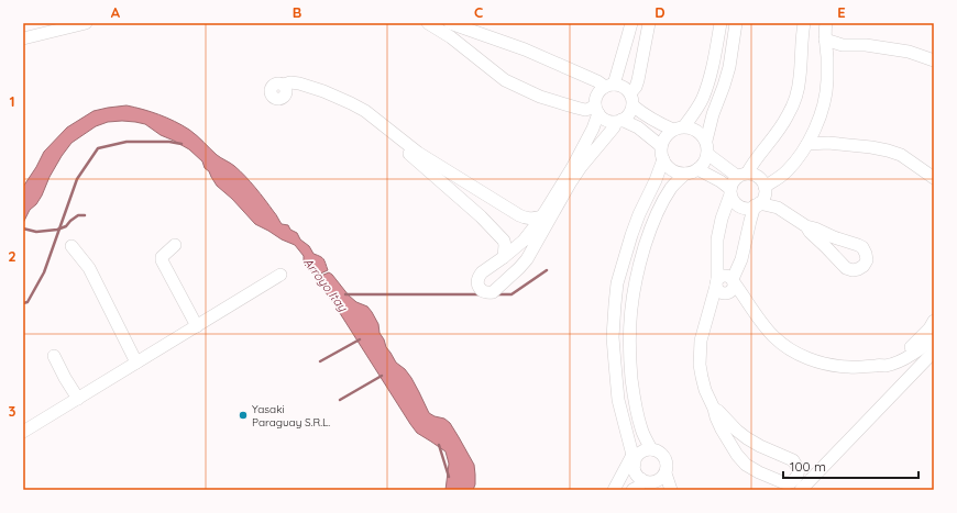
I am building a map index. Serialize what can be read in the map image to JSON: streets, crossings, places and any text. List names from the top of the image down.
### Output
{
  "water": ["Arroyo Itay"],
  "places": ["Yasaki Paraguay S.R.L."],
  "scale_bar": "100 m",
  "grid": {
    "columns": [
      "A",
      "B",
      "C",
      "D",
      "E"
    ],
    "rows": ["1", "2", "3"]
  }
}
